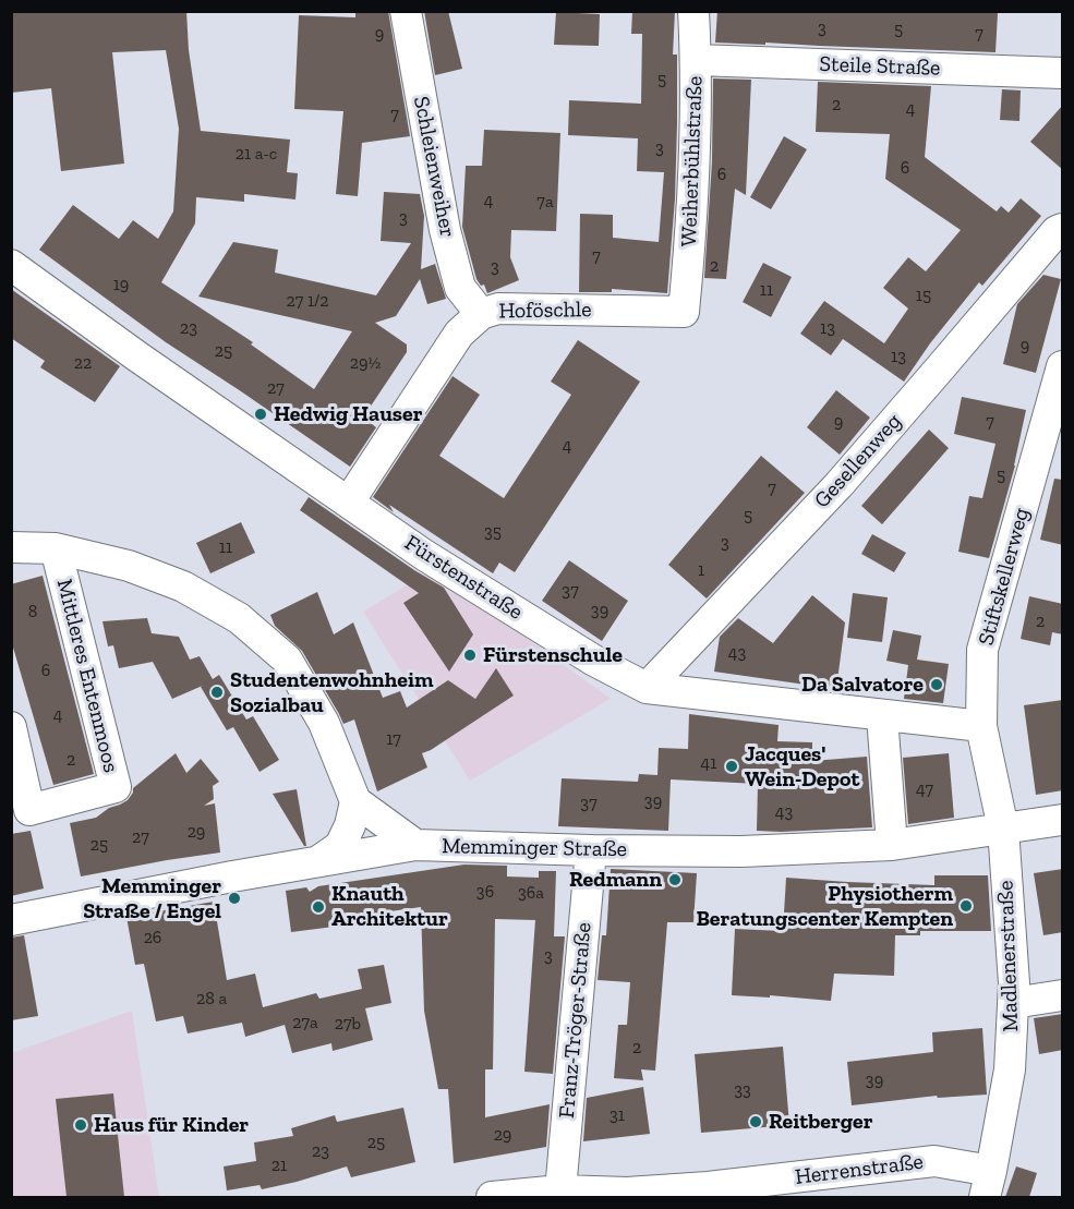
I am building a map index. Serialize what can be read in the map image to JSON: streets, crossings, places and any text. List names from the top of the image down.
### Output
{
  "streets": {
    "street": [
      "Steile Straße",
      "Weiherbühlstraße",
      "Schleienweiher",
      "Hoföschle",
      "Gesellenweg",
      "Stiftskellerweg",
      "Fürstenstraße",
      "Mittleres Entenmoos",
      "Memminger Straße",
      "Madlenerstraße",
      "Franz-Tröger-Straße",
      "Herrenstraße"
    ]
  },
  "crossings": [
    ["Steile Straße", "Weiherbühlstraße"],
    ["Weiherbühlstraße", "Hoföschle"],
    ["Schleienweiher", "Hoföschle"],
    ["Hoföschle", "Fürstenstraße"],
    ["Gesellenweg", "Fürstenstraße"],
    ["Stiftskellerweg", "Fürstenstraße"],
    ["Stiftskellerweg", "Memminger Straße"],
    ["Stiftskellerweg", "Madlenerstraße"],
    ["Memminger Straße", "Madlenerstraße"],
    ["Memminger Straße", "Franz-Tröger-Straße"],
    ["Madlenerstraße", "Herrenstraße"],
    ["Franz-Tröger-Straße", "Herrenstraße"]
  ],
  "places": [
    "Hedwig Hauser",
    "Fürstenschule",
    "Da Salvatore",
    "Studentenwohnheim Sozialbau",
    "Jacques' Wein-Depot",
    "Redmann",
    "Memminger Straße / Engel",
    "Physiotherm Beratungscenter Kempten",
    "Knauth Architektur",
    "Reitberger",
    "Haus für Kinder"
  ],
  "house_numbers": [
    "3",
    "5",
    "9",
    "7",
    "5",
    "2",
    "4",
    "7",
    "3",
    "21 a-c",
    "6",
    "6",
    "4",
    "7a",
    "3",
    "7",
    "2",
    "3",
    "19",
    "11",
    "15",
    "27 1/2",
    "23",
    "13",
    "9",
    "25",
    "13",
    "22",
    "29½",
    "27",
    "9",
    "7",
    "4",
    "5",
    "7",
    "5",
    "35",
    "3",
    "11",
    "1",
    "37",
    "39",
    "8",
    "2",
    "43",
    "6",
    "4",
    "17",
    "2",
    "41",
    "47",
    "39",
    "37",
    "43",
    "29",
    "27",
    "25",
    "36",
    "36a",
    "26",
    "3",
    "28 a",
    "27a",
    "27b",
    "2",
    "39",
    "33",
    "31",
    "29",
    "25",
    "23",
    "21"
  ]
}
